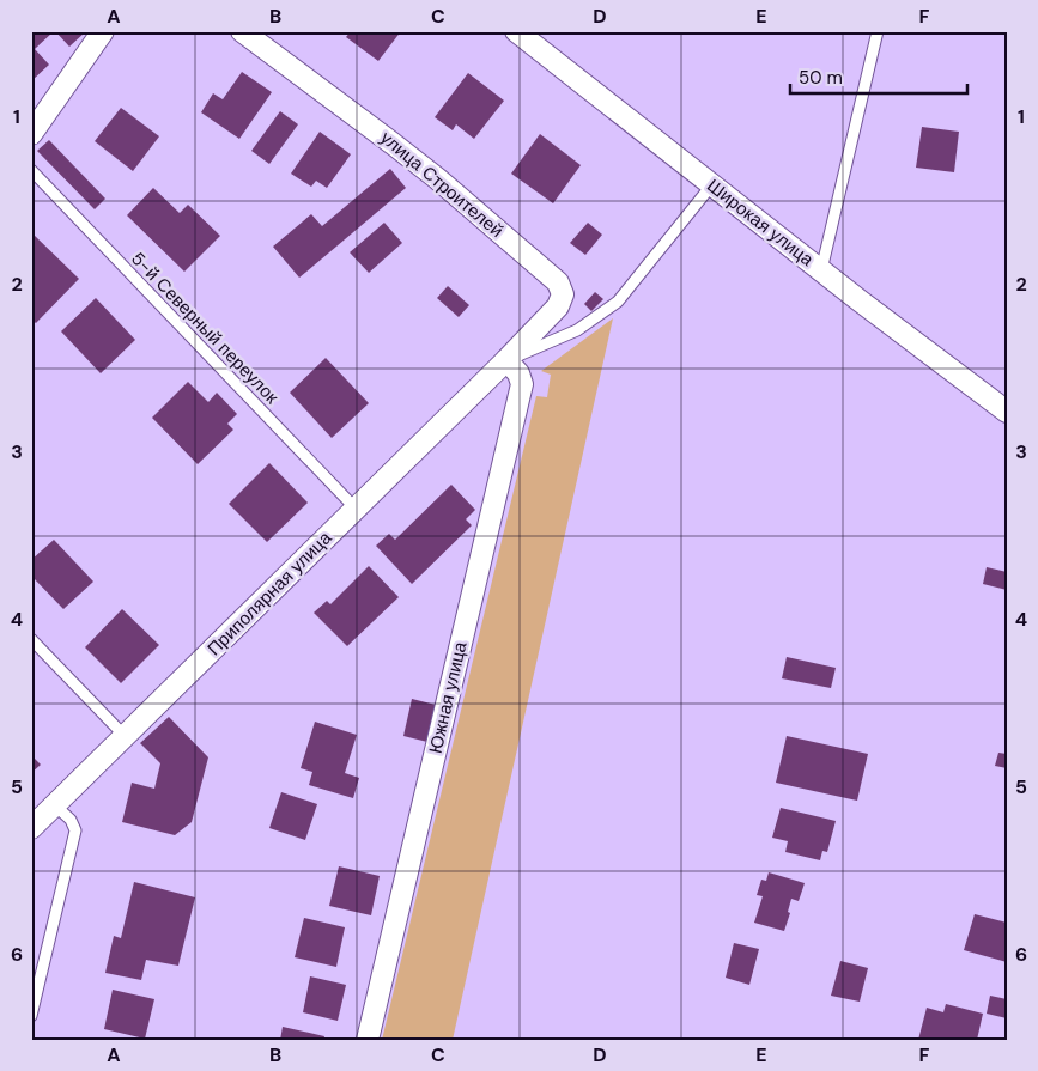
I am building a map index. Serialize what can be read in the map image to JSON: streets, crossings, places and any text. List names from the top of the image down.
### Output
{
  "streets": {
    "street": [
      "улица Строителей",
      "Широкая улица",
      "Приполярная улица",
      "Южная улица"
    ],
    "lane": ["5-й Северный переулок"]
  },
  "crossings": [
    ["улица Строителей", "Приполярная улица"],
    ["улица Строителей", "Южная улица"],
    ["5-й Северный переулок", "Приполярная улица"],
    ["Приполярная улица", "Южная улица"]
  ],
  "scale_bar": "50 m",
  "grid": {
    "columns": [
      "A",
      "B",
      "C",
      "D",
      "E",
      "F"
    ],
    "rows": [
      "1",
      "2",
      "3",
      "4",
      "5",
      "6"
    ]
  }
}
